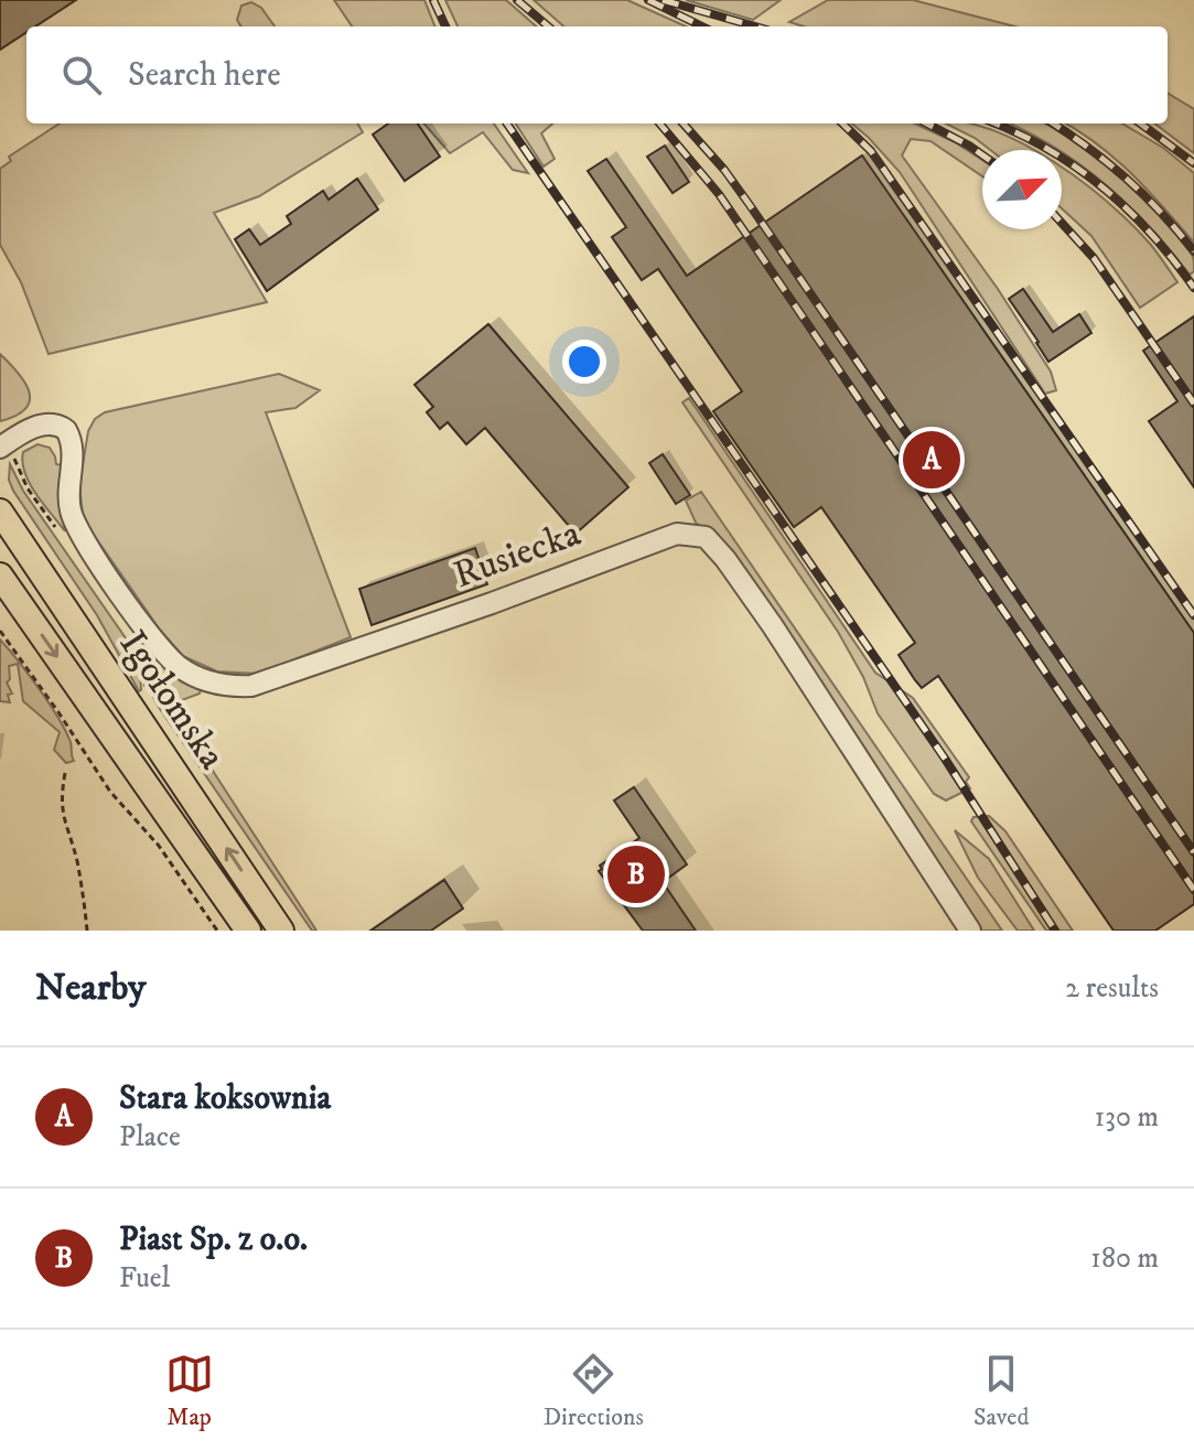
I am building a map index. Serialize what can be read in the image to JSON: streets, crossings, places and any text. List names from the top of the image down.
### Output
{
  "streets": {
    "main road": ["Igołomska"],
    "street": ["Rusiecka"]
  },
  "north": "top right",
  "page": {
    "search": "Search here",
    "pins": ["A", "B"],
    "heading": ["Nearby", "2 results"],
    "list": [
      {
        "mark": "A",
        "name": "Stara koksownia",
        "note": "Place",
        "value": "130 m"
      },
      {
        "mark": "B",
        "name": "Piast Sp. z o.o.",
        "note": "Fuel",
        "value": "180 m"
      }
    ],
    "nav": ["Map", "Directions", "Saved"]
  }
}
